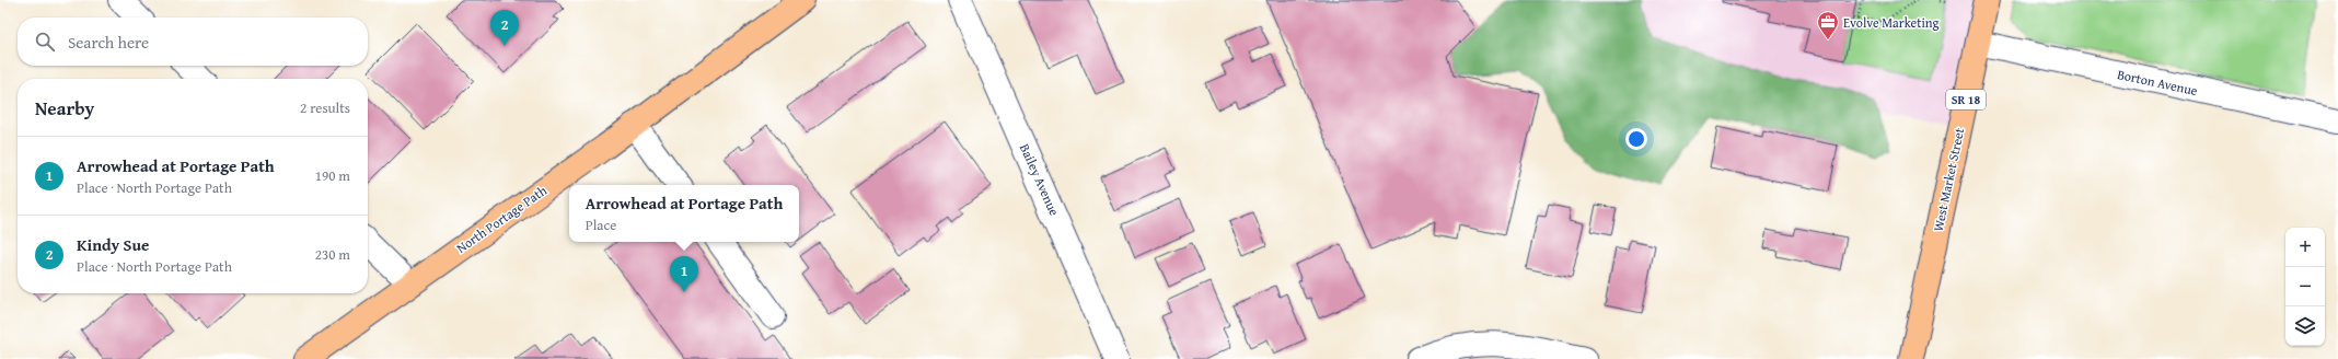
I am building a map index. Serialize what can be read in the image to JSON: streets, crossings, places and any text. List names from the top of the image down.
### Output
{
  "streets": {
    "main road": ["SR 18", "West Market Street", "North Portage Path"],
    "street": ["Borton Avenue", "Bailey Avenue"]
  },
  "crossings": [
    ["Borton Avenue", "West Market Street"]
  ],
  "places": {
    "office": ["Evolve Marketing"]
  },
  "page": {
    "pins": ["2", "1"],
    "search": "Search here",
    "heading": ["Nearby", "2 results"],
    "list": [
      {
        "mark": "1",
        "name": "Arrowhead at Portage Path",
        "note": "Place · North Portage Path",
        "value": "190 m"
      },
      {
        "mark": "2",
        "name": "Kindy Sue",
        "note": "Place · North Portage Path",
        "value": "230 m"
      }
    ],
    "popup": ["Arrowhead at Portage Path", "Place"],
    "map_buttons": ["+", "−"]
  }
}
